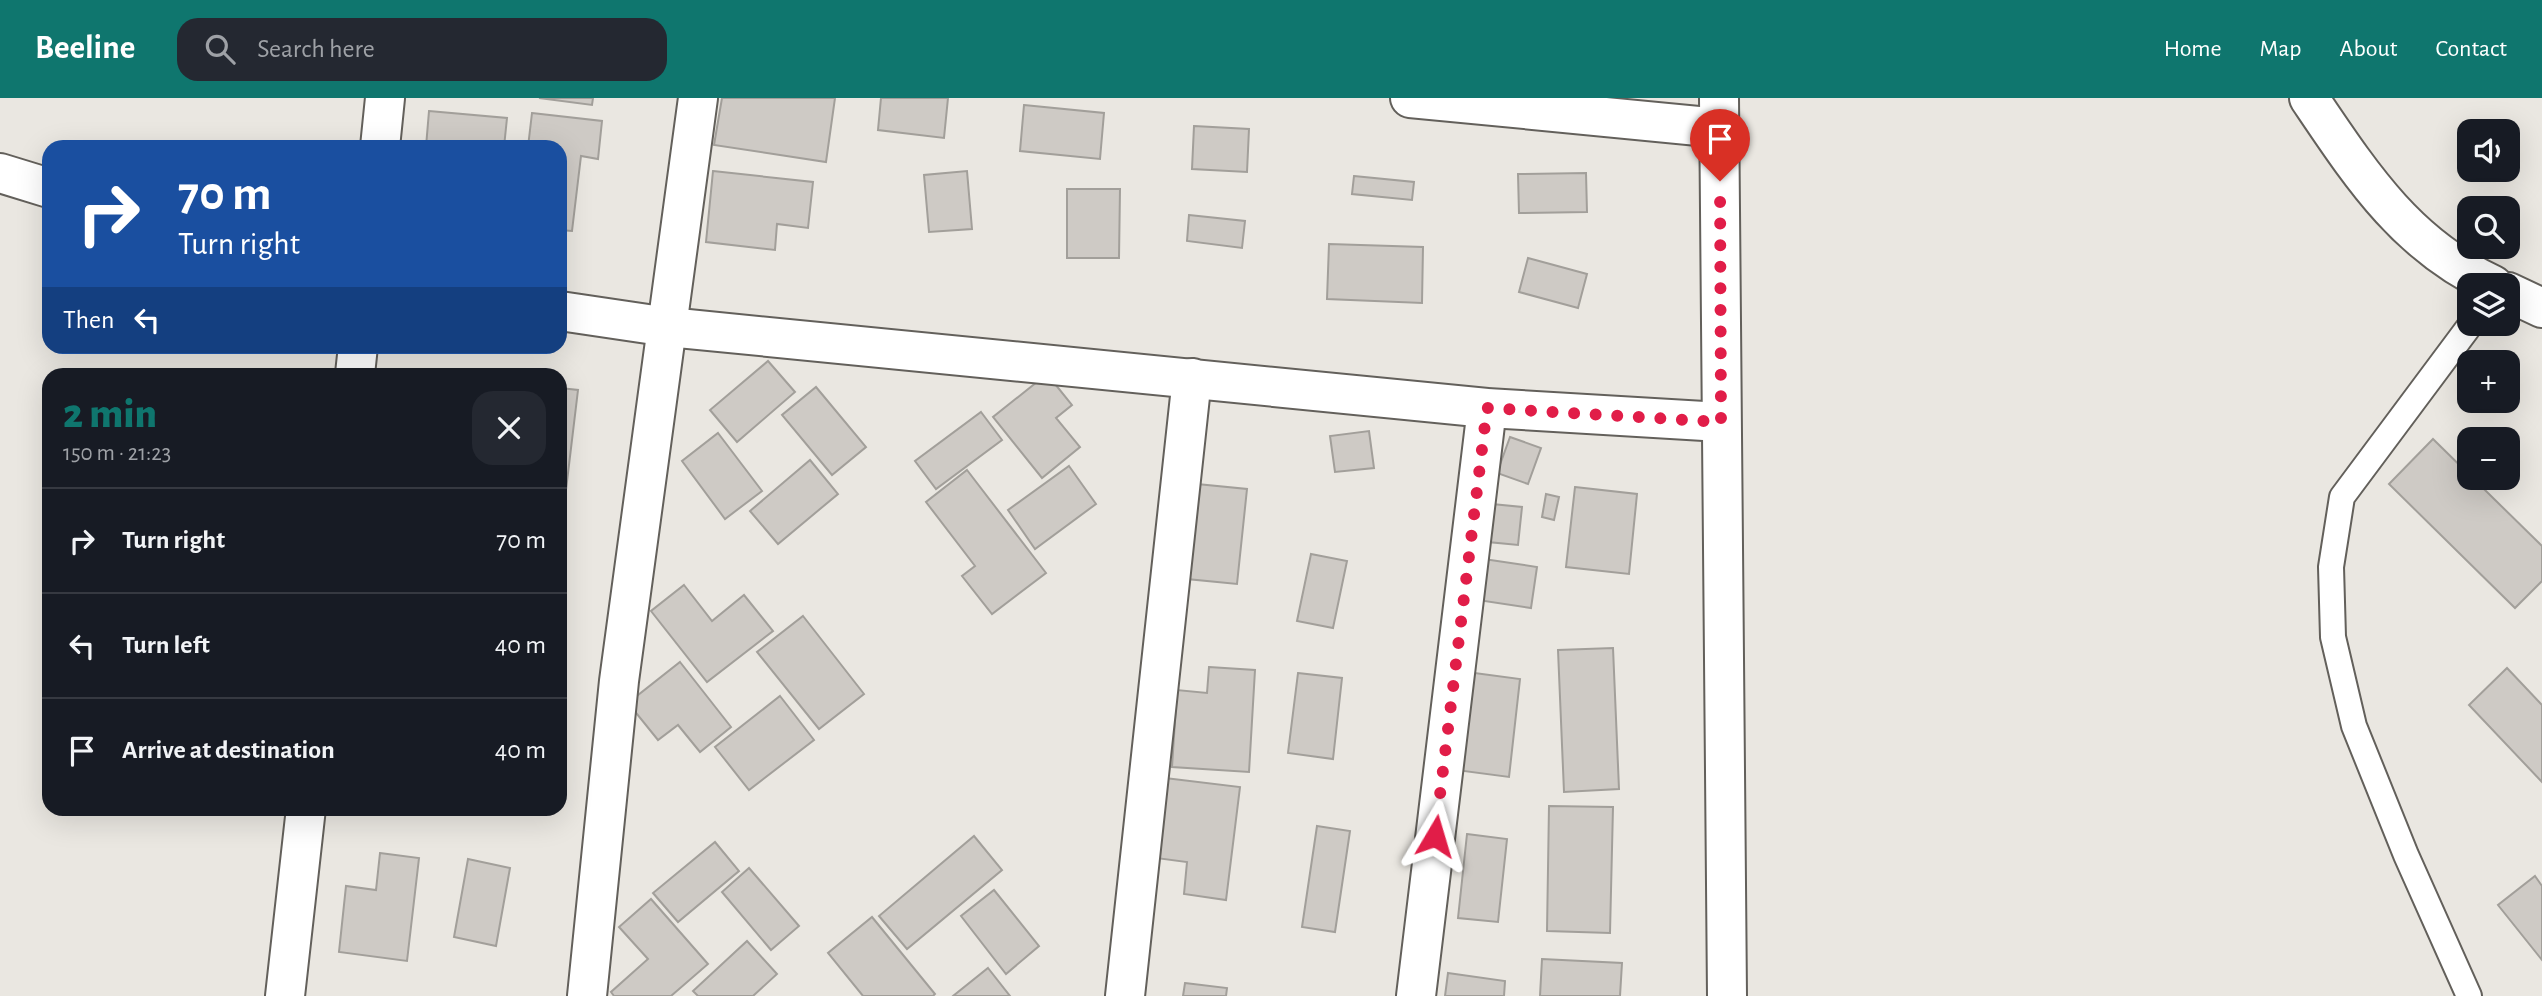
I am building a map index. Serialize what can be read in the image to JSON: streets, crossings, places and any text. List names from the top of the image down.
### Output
{
  "page": {
    "header": "Beeline",
    "search": "Search here",
    "nav": [
      "Home",
      "Map",
      "About",
      "Contact"
    ],
    "map_buttons": ["+", "−"],
    "turn": ["70 m", "Turn right"],
    "then": "Then",
    "heading": ["2 min", "150 m · 21:23"],
    "list": [
      {
        "name": "Turn right",
        "value": "70 m"
      },
      {
        "name": "Turn left",
        "value": "40 m"
      },
      {
        "name": "Arrive at destination",
        "value": "40 m"
      }
    ]
  }
}
